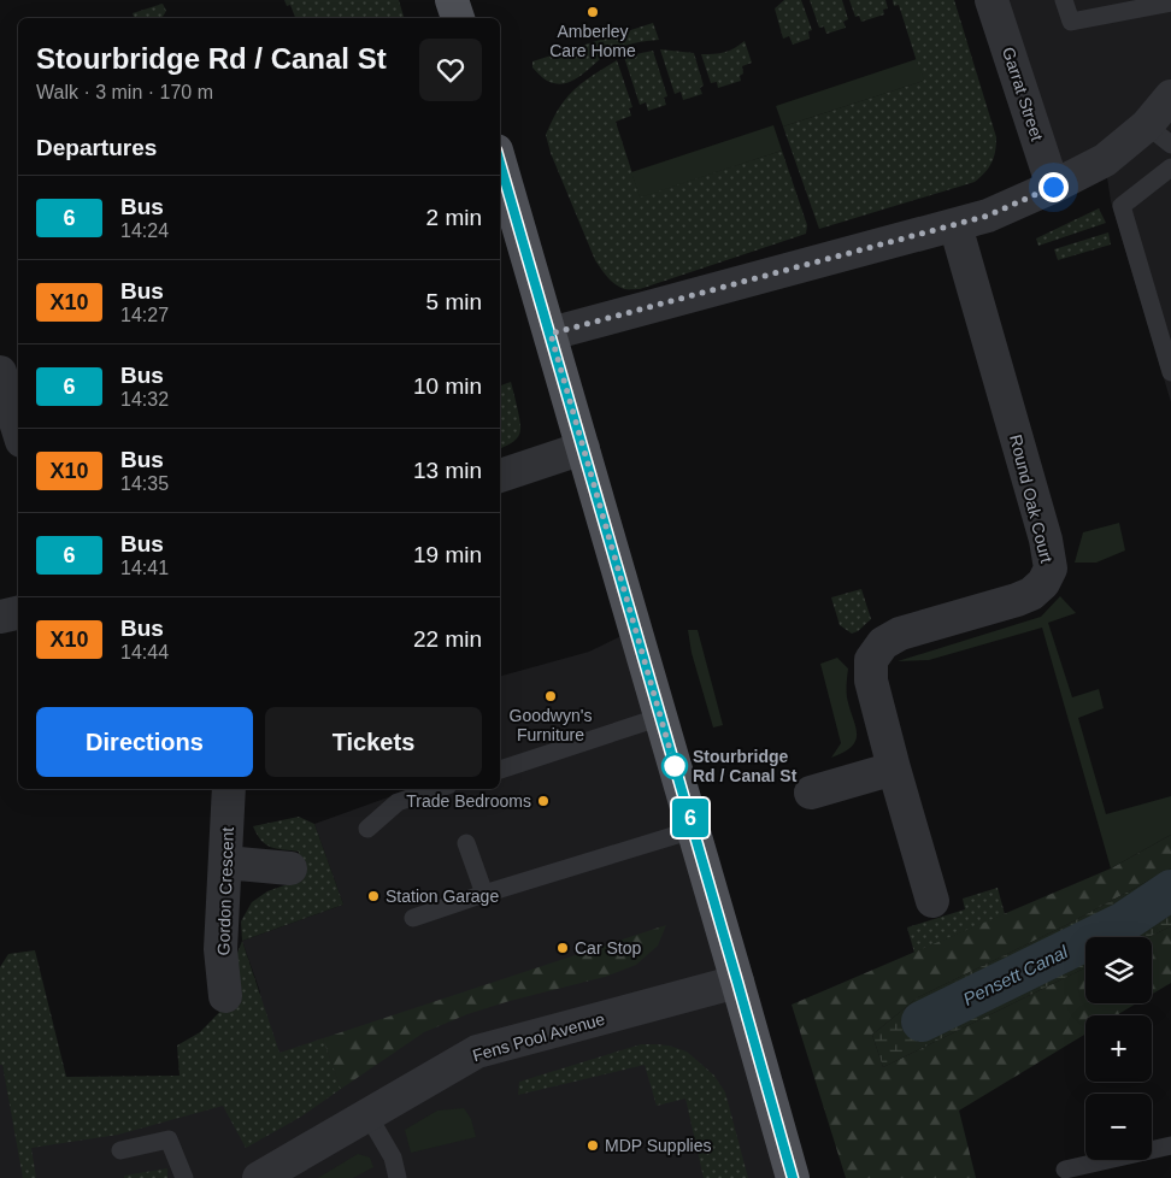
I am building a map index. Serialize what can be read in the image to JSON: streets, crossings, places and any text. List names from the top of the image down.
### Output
{
  "streets": {
    "street": [
      "Garrat Street",
      "Round Oak Court",
      "Gordon Crescent",
      "Fens Pool Avenue"
    ]
  },
  "water": ["Pensett Canal"],
  "places": [
    "Amberley Care Home",
    "Goodwyn's Furniture",
    "Stourbridge Rd / Canal St",
    "Trade Bedrooms",
    "Station Garage",
    "Car Stop",
    "MDP Supplies"
  ],
  "lines": ["bus line 6"],
  "page": {
    "on_map": "6",
    "heading": [
      ["Stourbridge Rd / Canal St", "Walk · 3 min · 170 m"],
      "Departures"
    ],
    "list": [
      {
        "mark": "6",
        "name": "Bus",
        "note": "14:24",
        "value": "2 min"
      },
      {
        "mark": "X10",
        "name": "Bus",
        "note": "14:27",
        "value": "5 min"
      },
      {
        "mark": "6",
        "name": "Bus",
        "note": "14:32",
        "value": "10 min"
      },
      {
        "mark": "X10",
        "name": "Bus",
        "note": "14:35",
        "value": "13 min"
      },
      {
        "mark": "6",
        "name": "Bus",
        "note": "14:41",
        "value": "19 min"
      },
      {
        "mark": "X10",
        "name": "Bus",
        "note": "14:44",
        "value": "22 min"
      }
    ],
    "buttons": ["Directions", "Tickets"],
    "map_buttons": ["+", "−"]
  }
}
